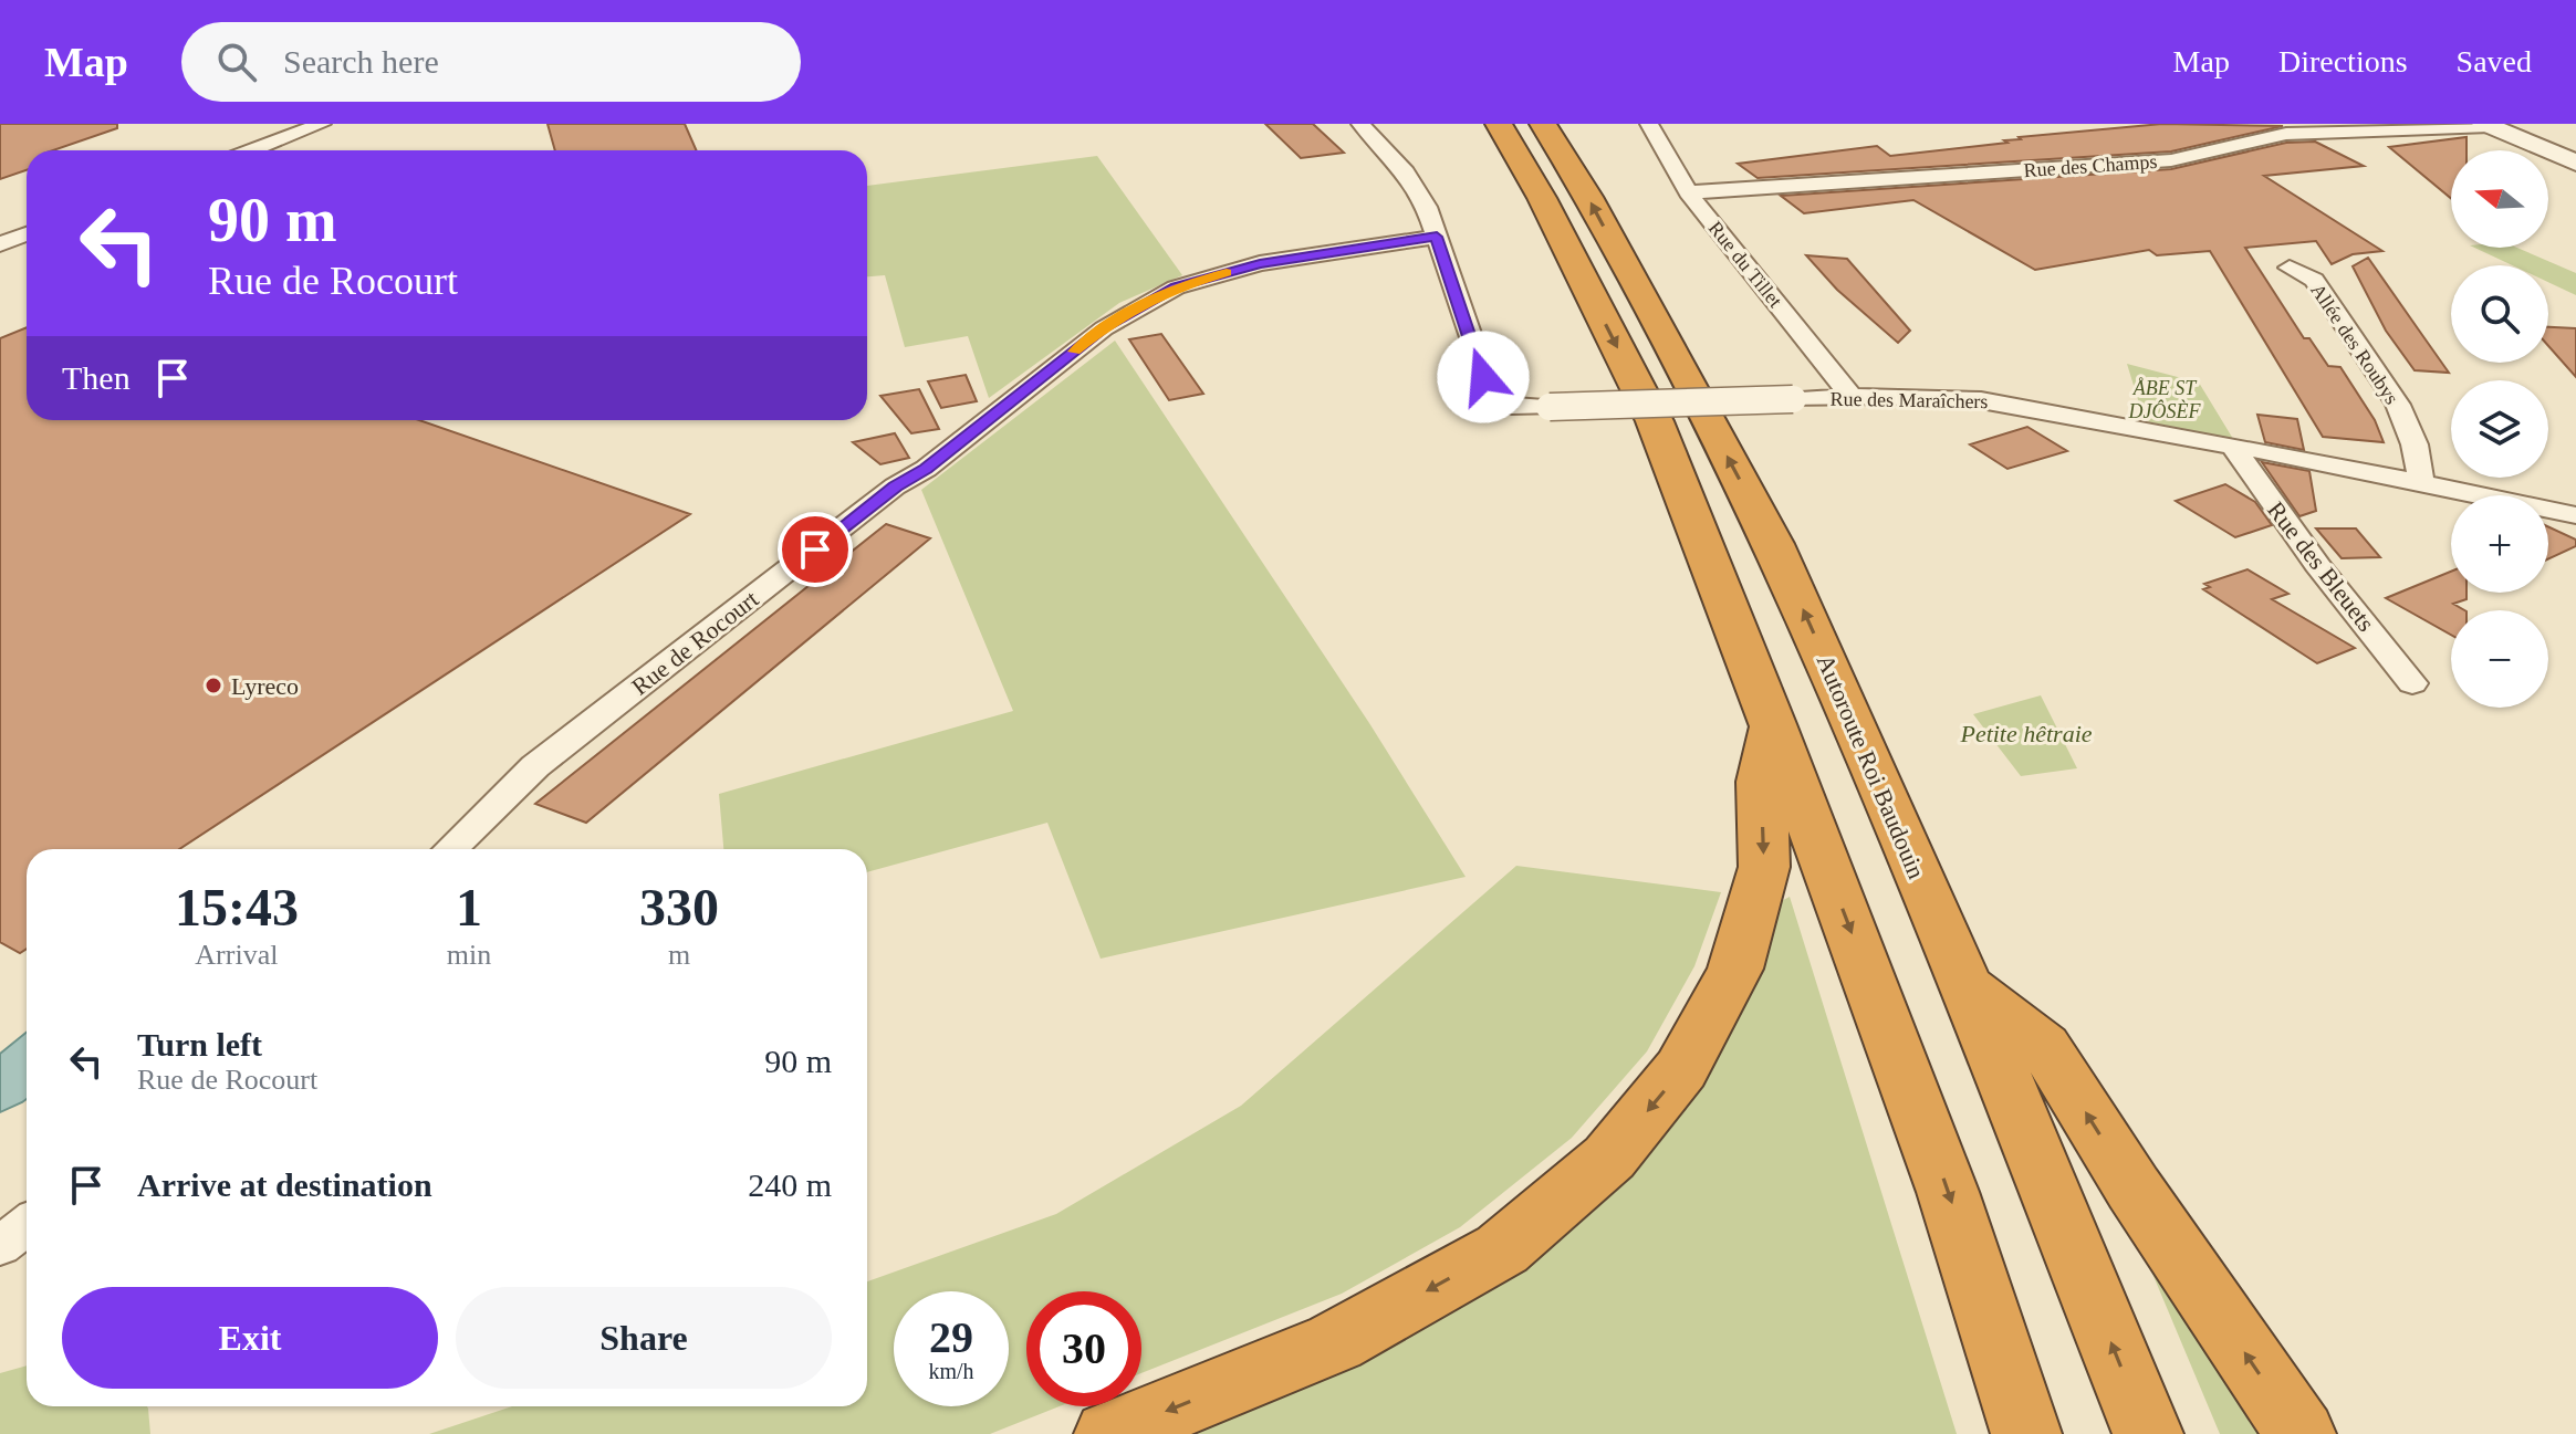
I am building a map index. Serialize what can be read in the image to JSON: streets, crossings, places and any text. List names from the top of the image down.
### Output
{
  "streets": {
    "highway": ["Autoroute Roi Baudouin"],
    "street": [
      "Rue des Champs",
      "Rue du Tillet",
      "Allée des Roubys",
      "Rue des Maraîchers",
      "Rue des Bleuets",
      "Rue de Rocourt"
    ]
  },
  "crossings": [
    ["Rue des Champs", "Rue du Tillet"],
    ["Rue du Tillet", "Rue des Maraîchers"],
    ["Allée des Roubys", "Rue des Maraîchers"],
    ["Rue des Maraîchers", "Rue des Bleuets"],
    ["Rue des Maraîchers", "Rue de Rocourt"]
  ],
  "parks": ["ÅBE ST DJÔSÈF", "Petite hêtraie"],
  "places": ["Lyreco"],
  "north": "left",
  "page": {
    "header": "Map",
    "search": "Search here",
    "nav": ["Map", "Directions", "Saved"],
    "map_buttons": ["+", "−"],
    "turn": ["90 m", "Rue de Rocourt"],
    "then": "Then",
    "eta": [
      "15:43",
      "Arrival",
      "1",
      "min",
      "330",
      "m"
    ],
    "list": [
      {
        "name": "Turn left",
        "note": "Rue de Rocourt",
        "value": "90 m"
      },
      {
        "name": "Arrive at destination",
        "value": "240 m"
      }
    ],
    "buttons": ["Exit", "Share"],
    "speed": "29 km/h",
    "limit": "30"
  }
}
